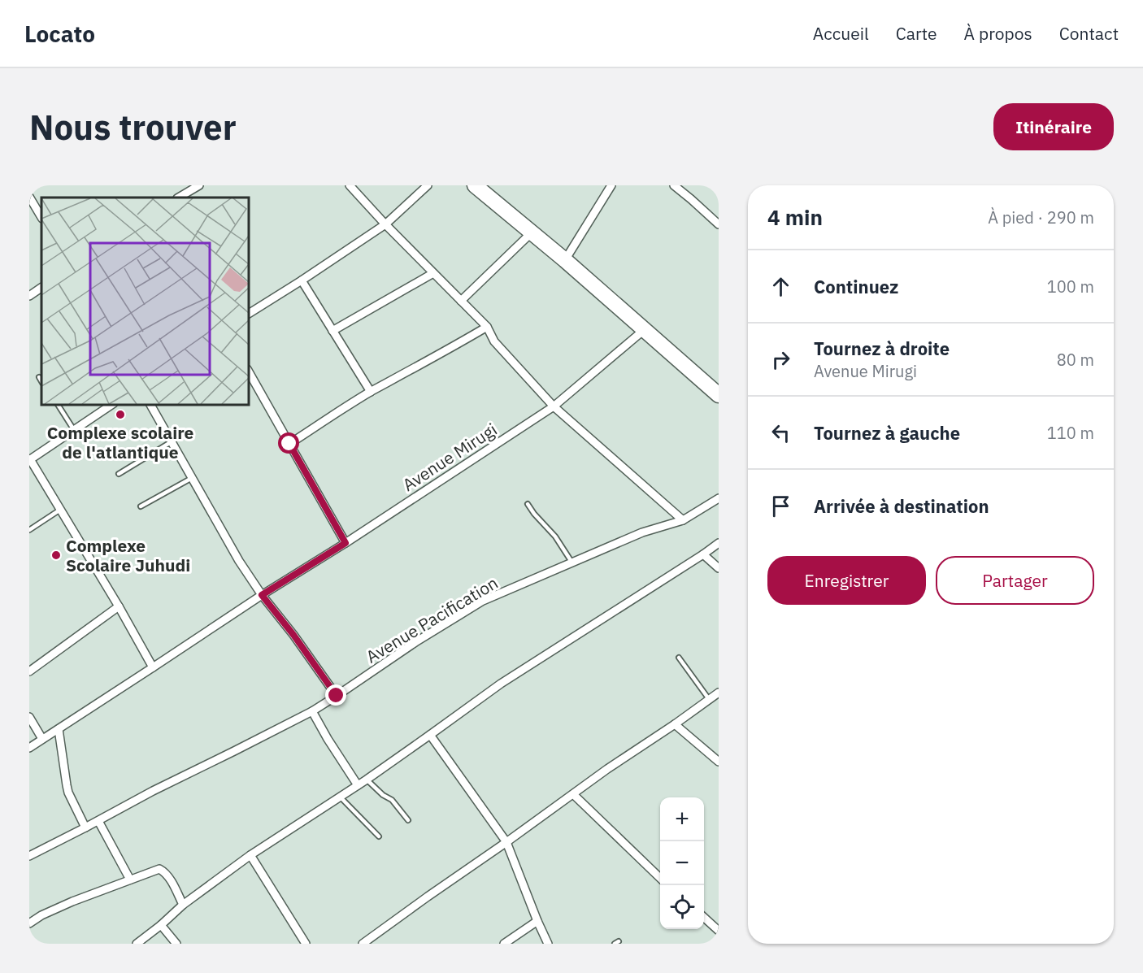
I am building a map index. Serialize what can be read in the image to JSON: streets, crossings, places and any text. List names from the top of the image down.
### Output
{
  "streets": {
    "street": ["Avenue Mirugi", "Avenue Pacification"]
  },
  "places": ["Complexe scolaire de l'atlantique", "Complexe Scolaire Juhudi"],
  "page": {
    "header": "Locato",
    "nav": [
      "Accueil",
      "Carte",
      "À propos",
      "Contact"
    ],
    "buttons": [
      "Itinéraire",
      ["Enregistrer", "Partager"]
    ],
    "title": "Nous trouver",
    "heading": ["4 min", "À pied · 290 m"],
    "list": [
      ["Continuez", "100 m"],
      ["Tournez à droite", "Avenue Mirugi", "80 m"],
      ["Tournez à gauche", "110 m"],
      "Arrivée à destination"
    ],
    "map_buttons": ["+", "−"]
  }
}
